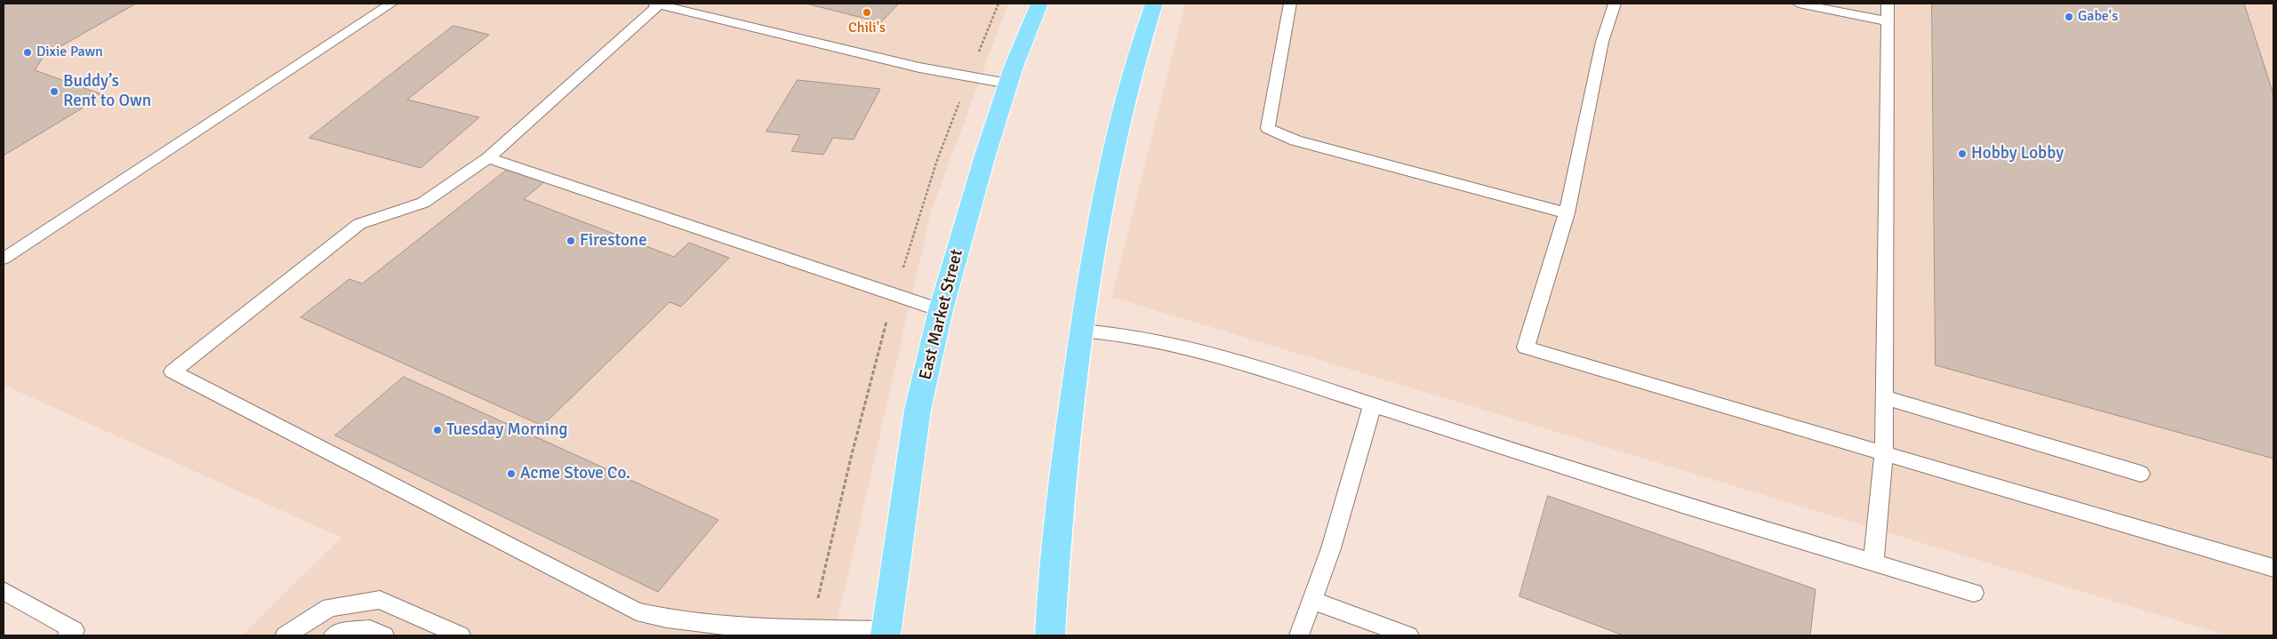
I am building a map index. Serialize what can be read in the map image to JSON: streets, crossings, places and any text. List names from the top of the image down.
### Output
{
  "streets": {
    "highway": ["East Market Street"]
  },
  "places": [
    "Chili's",
    "Gabe's",
    "Dixie Pawn",
    "Buddy’s Rent to Own",
    "Hobby Lobby",
    "Firestone",
    "Tuesday Morning",
    "Acme Stove Co."
  ]
}
